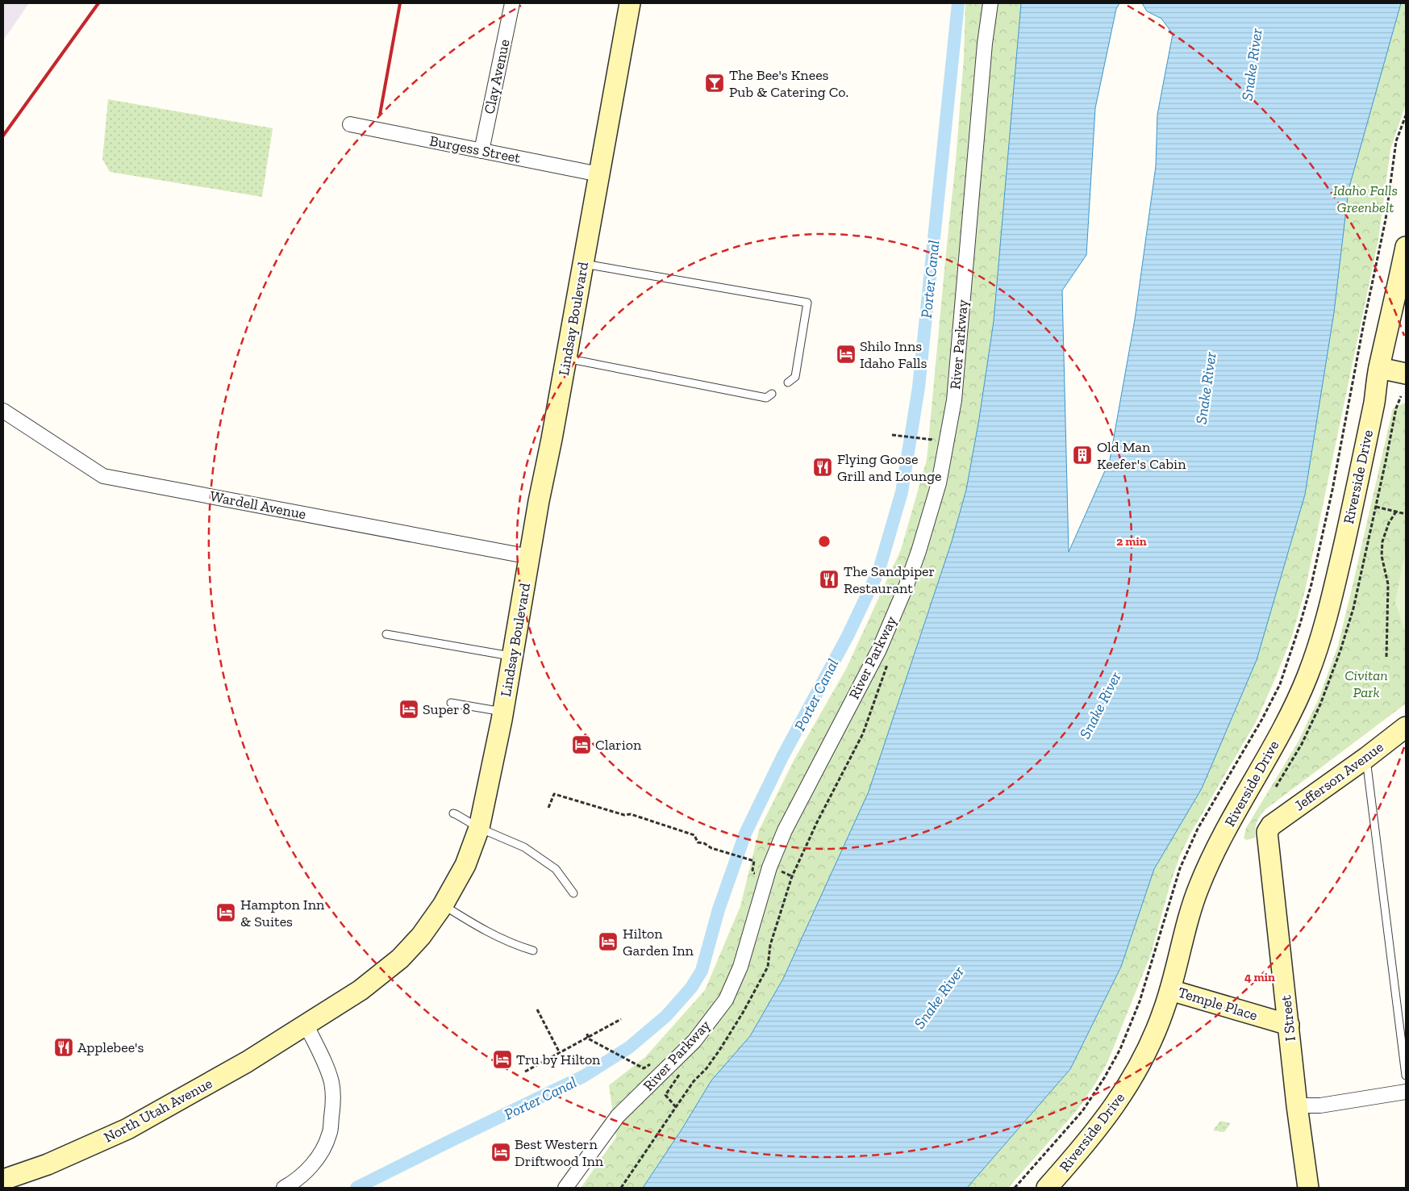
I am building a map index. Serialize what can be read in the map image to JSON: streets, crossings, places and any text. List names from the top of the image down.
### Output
{
  "streets": {
    "street": [
      "Clay Avenue",
      "Burgess Street",
      "Lindsay Boulevard",
      "River Parkway",
      "Riverside Drive",
      "Wardell Avenue",
      "Jefferson Avenue",
      "Temple Place",
      "I Street",
      "North Utah Avenue"
    ]
  },
  "crossings": [
    ["Clay Avenue", "Burgess Street"],
    ["Burgess Street", "Lindsay Boulevard"],
    ["Lindsay Boulevard", "Wardell Avenue"],
    ["Lindsay Boulevard", "North Utah Avenue"],
    ["Riverside Drive", "Temple Place"],
    ["Jefferson Avenue", "I Street"],
    ["Temple Place", "I Street"]
  ],
  "water": ["Snake River", "Porter Canal"],
  "parks": ["Idaho Falls Greenbelt", "Civitan Park"],
  "places": {
    "bar": ["The Bee's Knees Pub & Catering Co."],
    "hotel": [
      "Shilo Inns Idaho Falls",
      "Super 8",
      "Clarion",
      "Hampton Inn & Suites",
      "Hilton Garden Inn",
      "Tru by Hilton",
      "Best Western Driftwood Inn"
    ],
    "building": ["Old Man Keefer's Cabin"],
    "restaurant": ["Flying Goose Grill and Lounge", "The Sandpiper Restaurant", "Applebee's"]
  },
  "rings": ["2 min", "4 min"]
}
